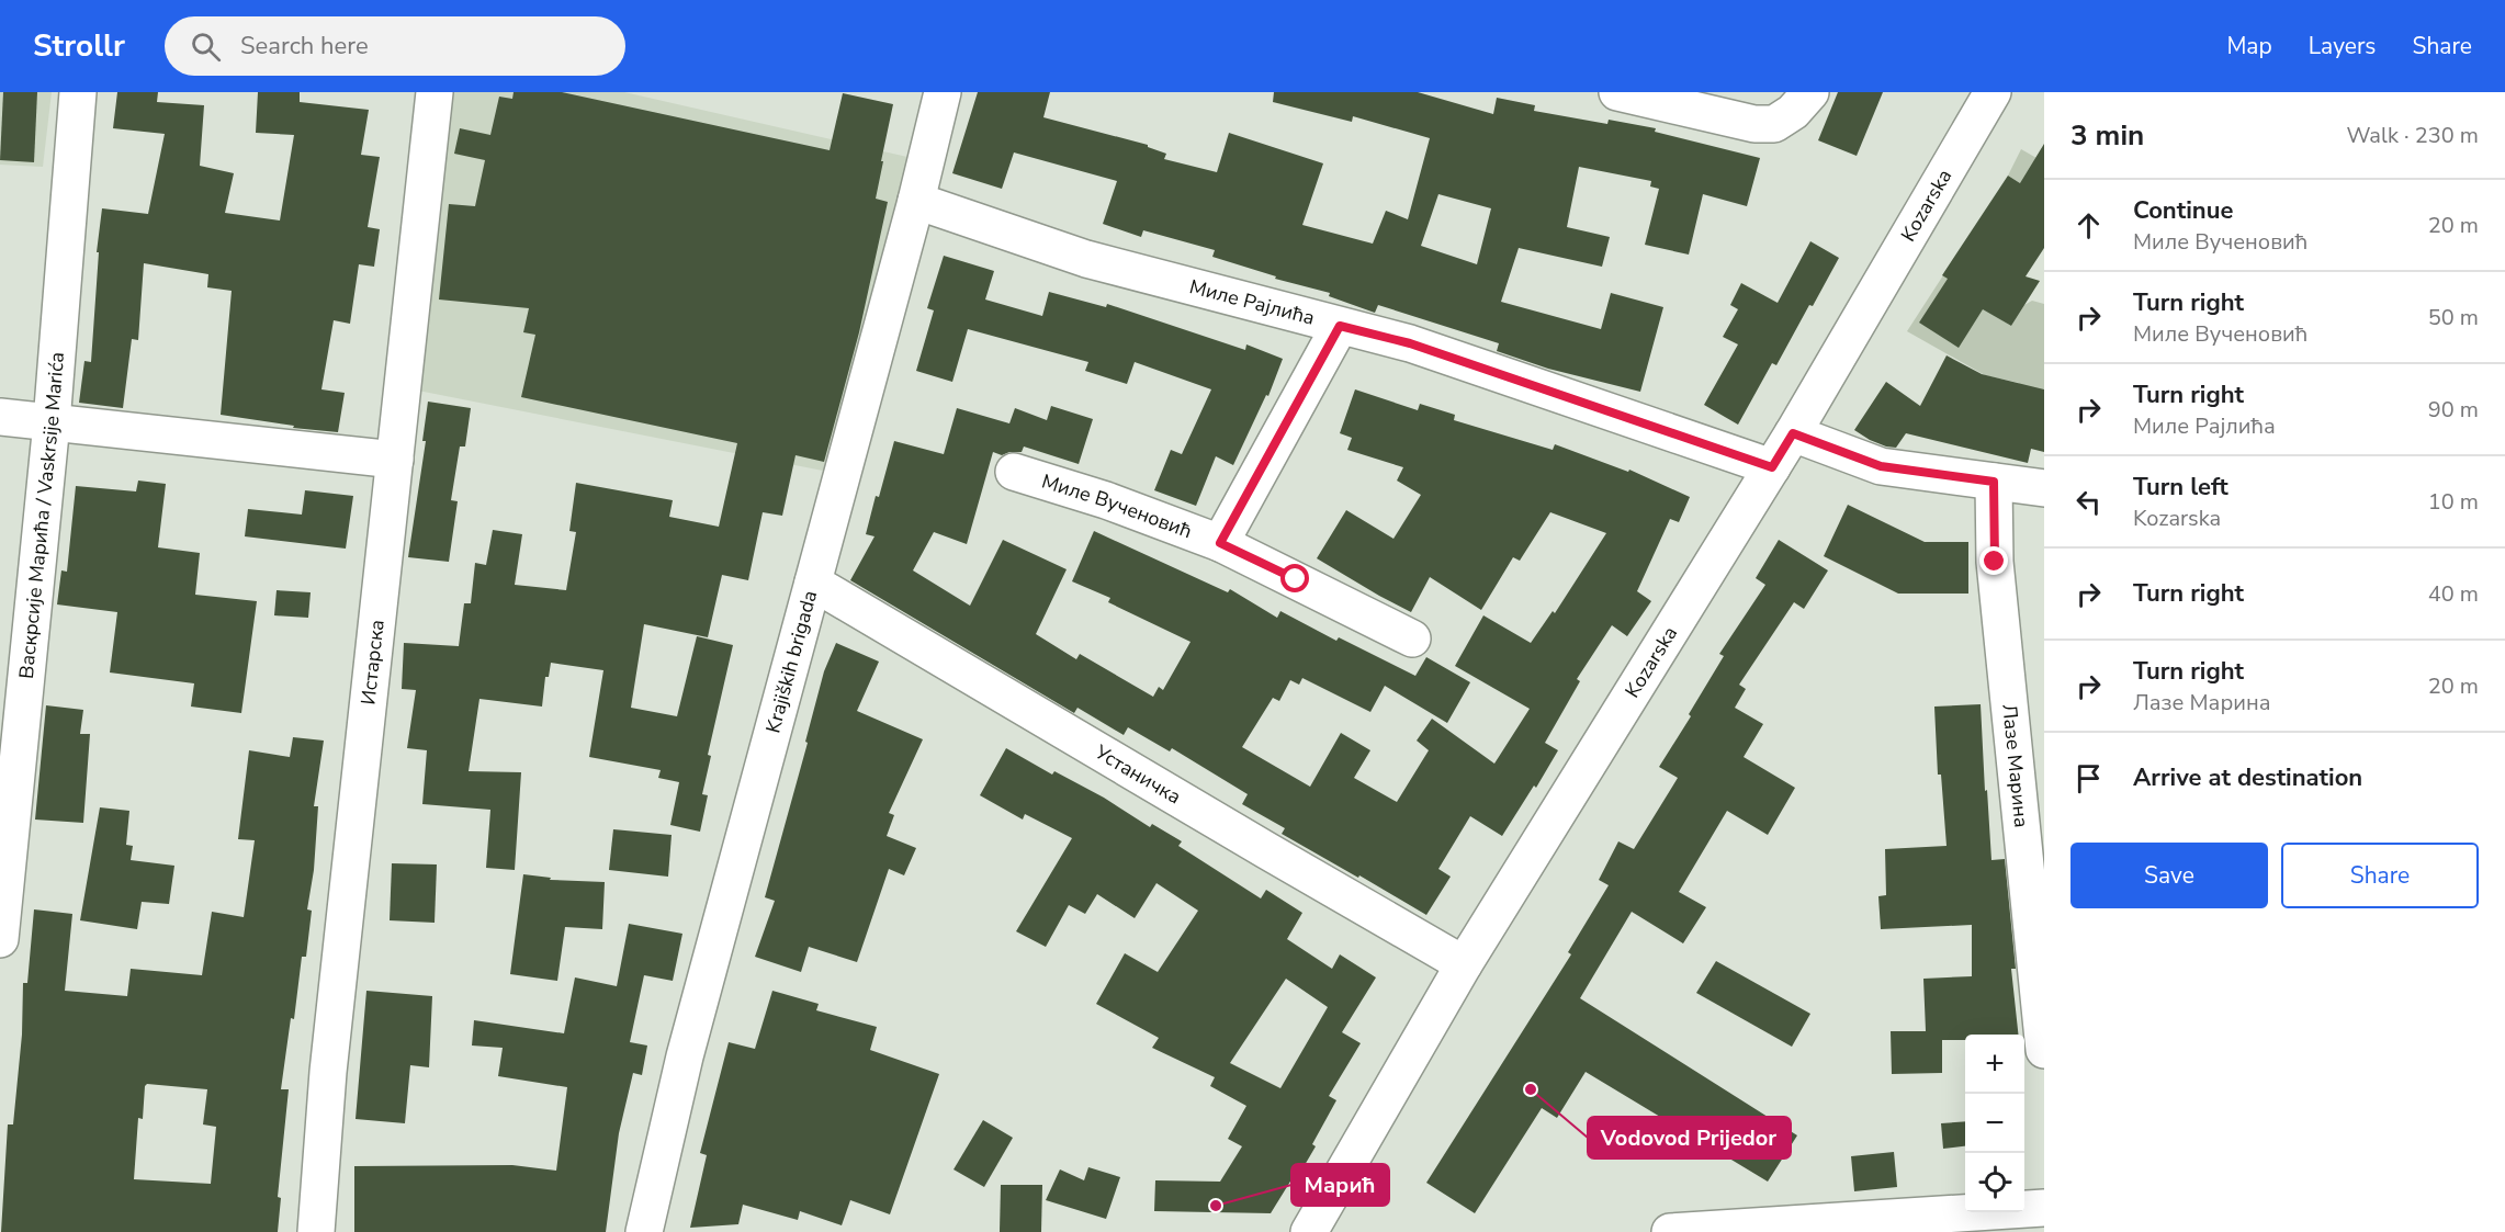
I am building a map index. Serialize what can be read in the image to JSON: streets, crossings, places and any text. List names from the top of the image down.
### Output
{
  "streets": {
    "street": [
      "Kozarska",
      "Миле Рајлића",
      "Миле Вученовић",
      "Васкрсије Марића / Vaskrsije Marića",
      "Истарска",
      "Krajiških brigada",
      "Лазе Марина",
      "Устаничка"
    ]
  },
  "crossings": [
    ["Kozarska", "Миле Рајлића"],
    ["Kozarska", "Устаничка"],
    ["Миле Рајлића", "Krajiških brigada"],
    ["Krajiških brigada", "Устаничка"]
  ],
  "places": ["Vodovod Prijedor", "Марић"],
  "page": {
    "header": "Strollr",
    "search": "Search here",
    "nav": ["Map", "Layers", "Share"],
    "heading": ["3 min", "Walk · 230 m"],
    "list": [
      ["Continue", "Миле Вученовић", "20 m"],
      ["Turn right", "Миле Вученовић", "50 m"],
      ["Turn right", "Миле Рајлића", "90 m"],
      ["Turn left", "Kozarska", "10 m"],
      ["Turn right", "40 m"],
      ["Turn right", "Лазе Марина", "20 m"],
      "Arrive at destination"
    ],
    "buttons": ["Save", "Share"],
    "map_buttons": ["+", "−"]
  }
}
